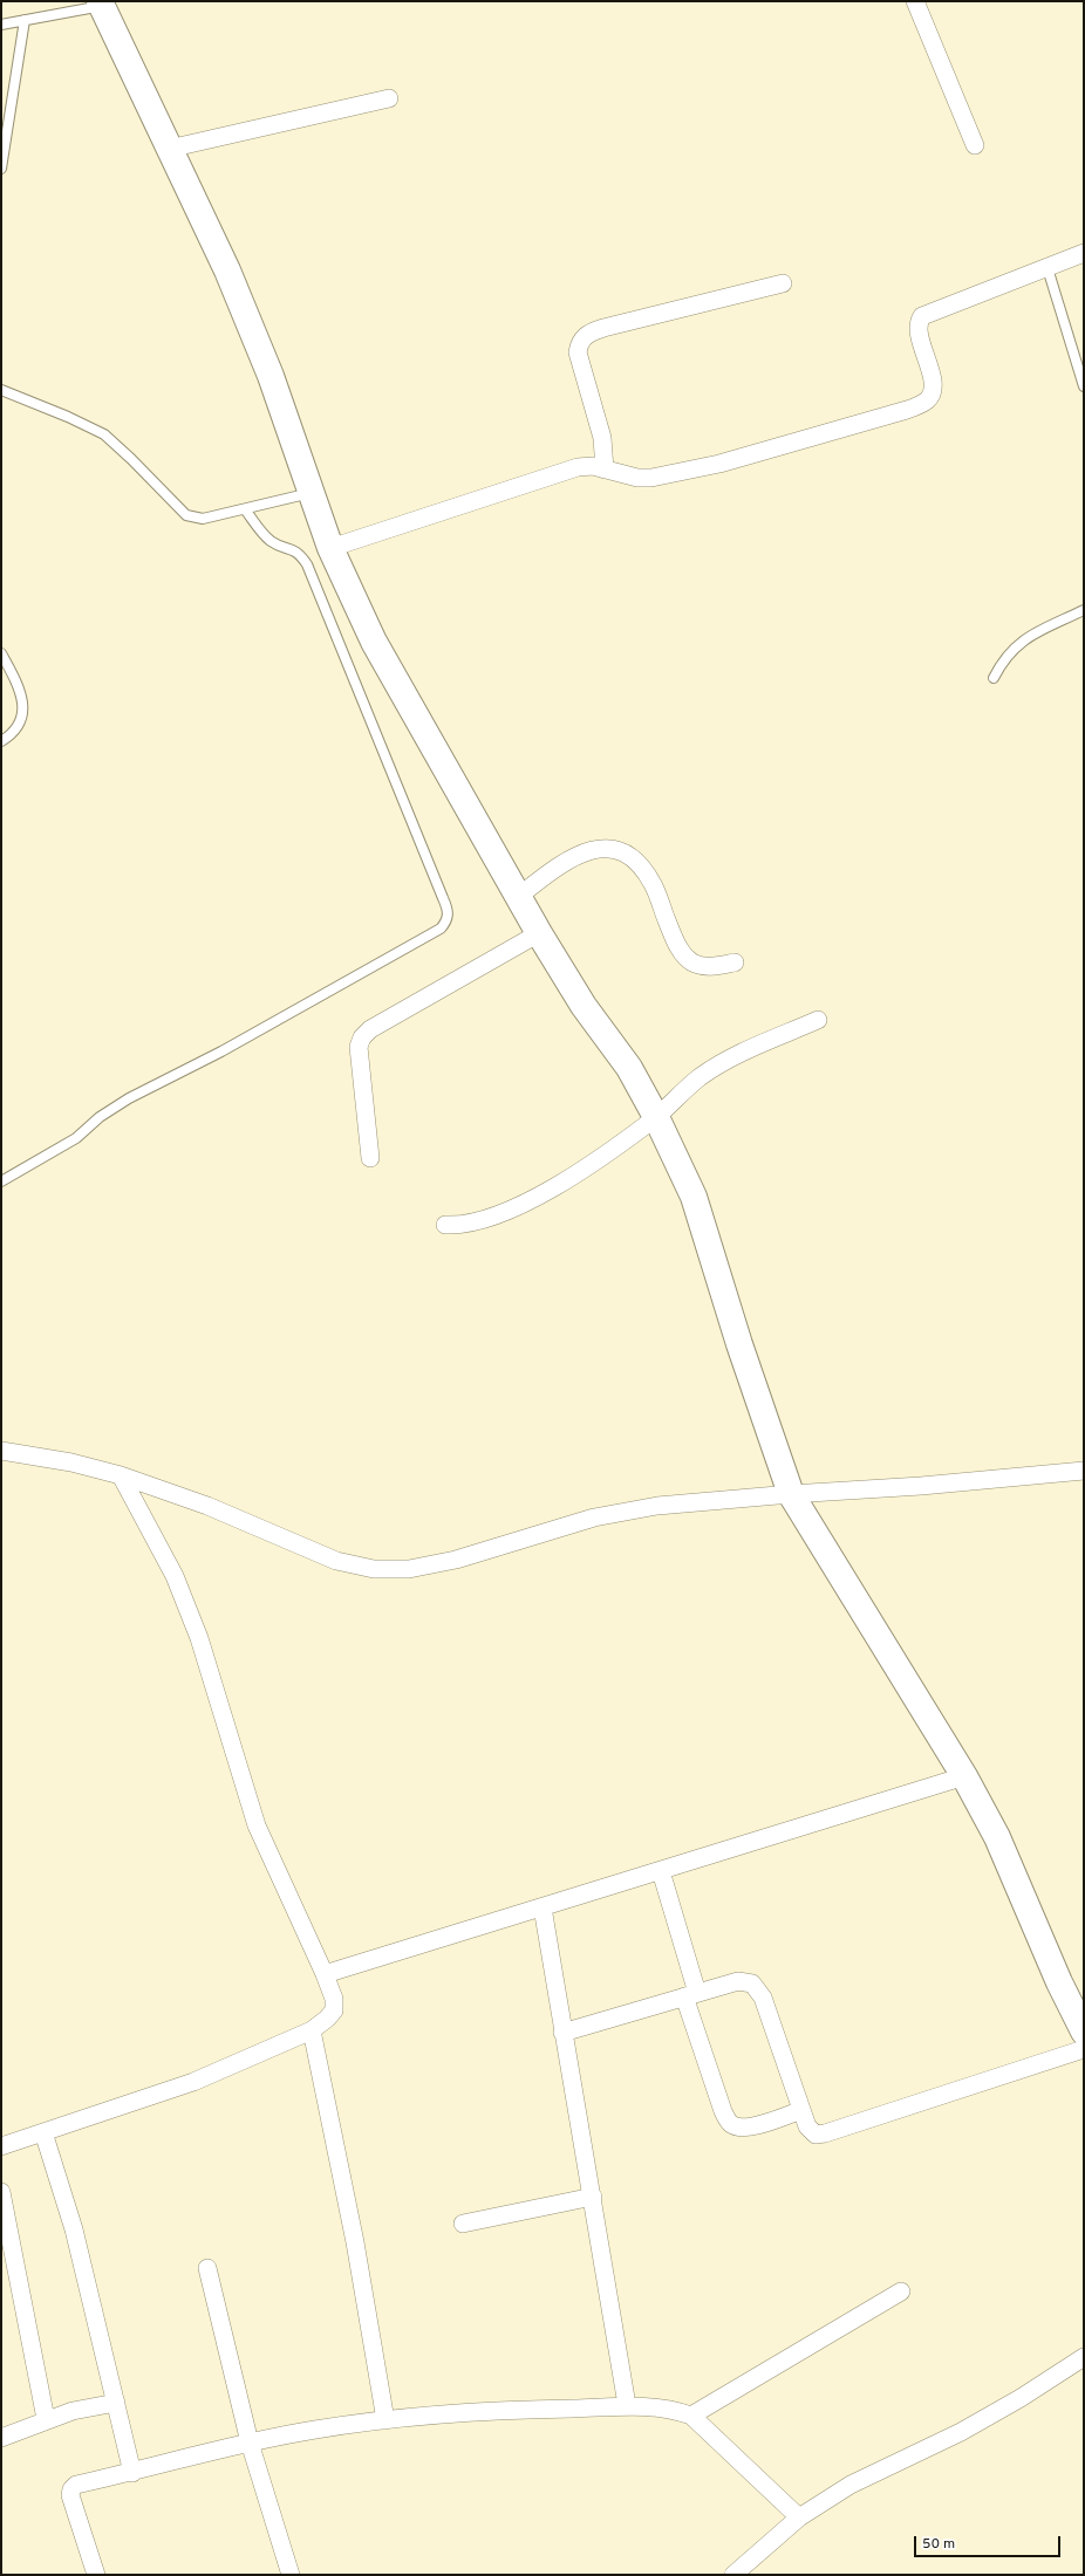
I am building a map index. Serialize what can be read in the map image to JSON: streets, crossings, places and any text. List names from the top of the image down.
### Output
{
  "scale_bar": "50 m"
}
